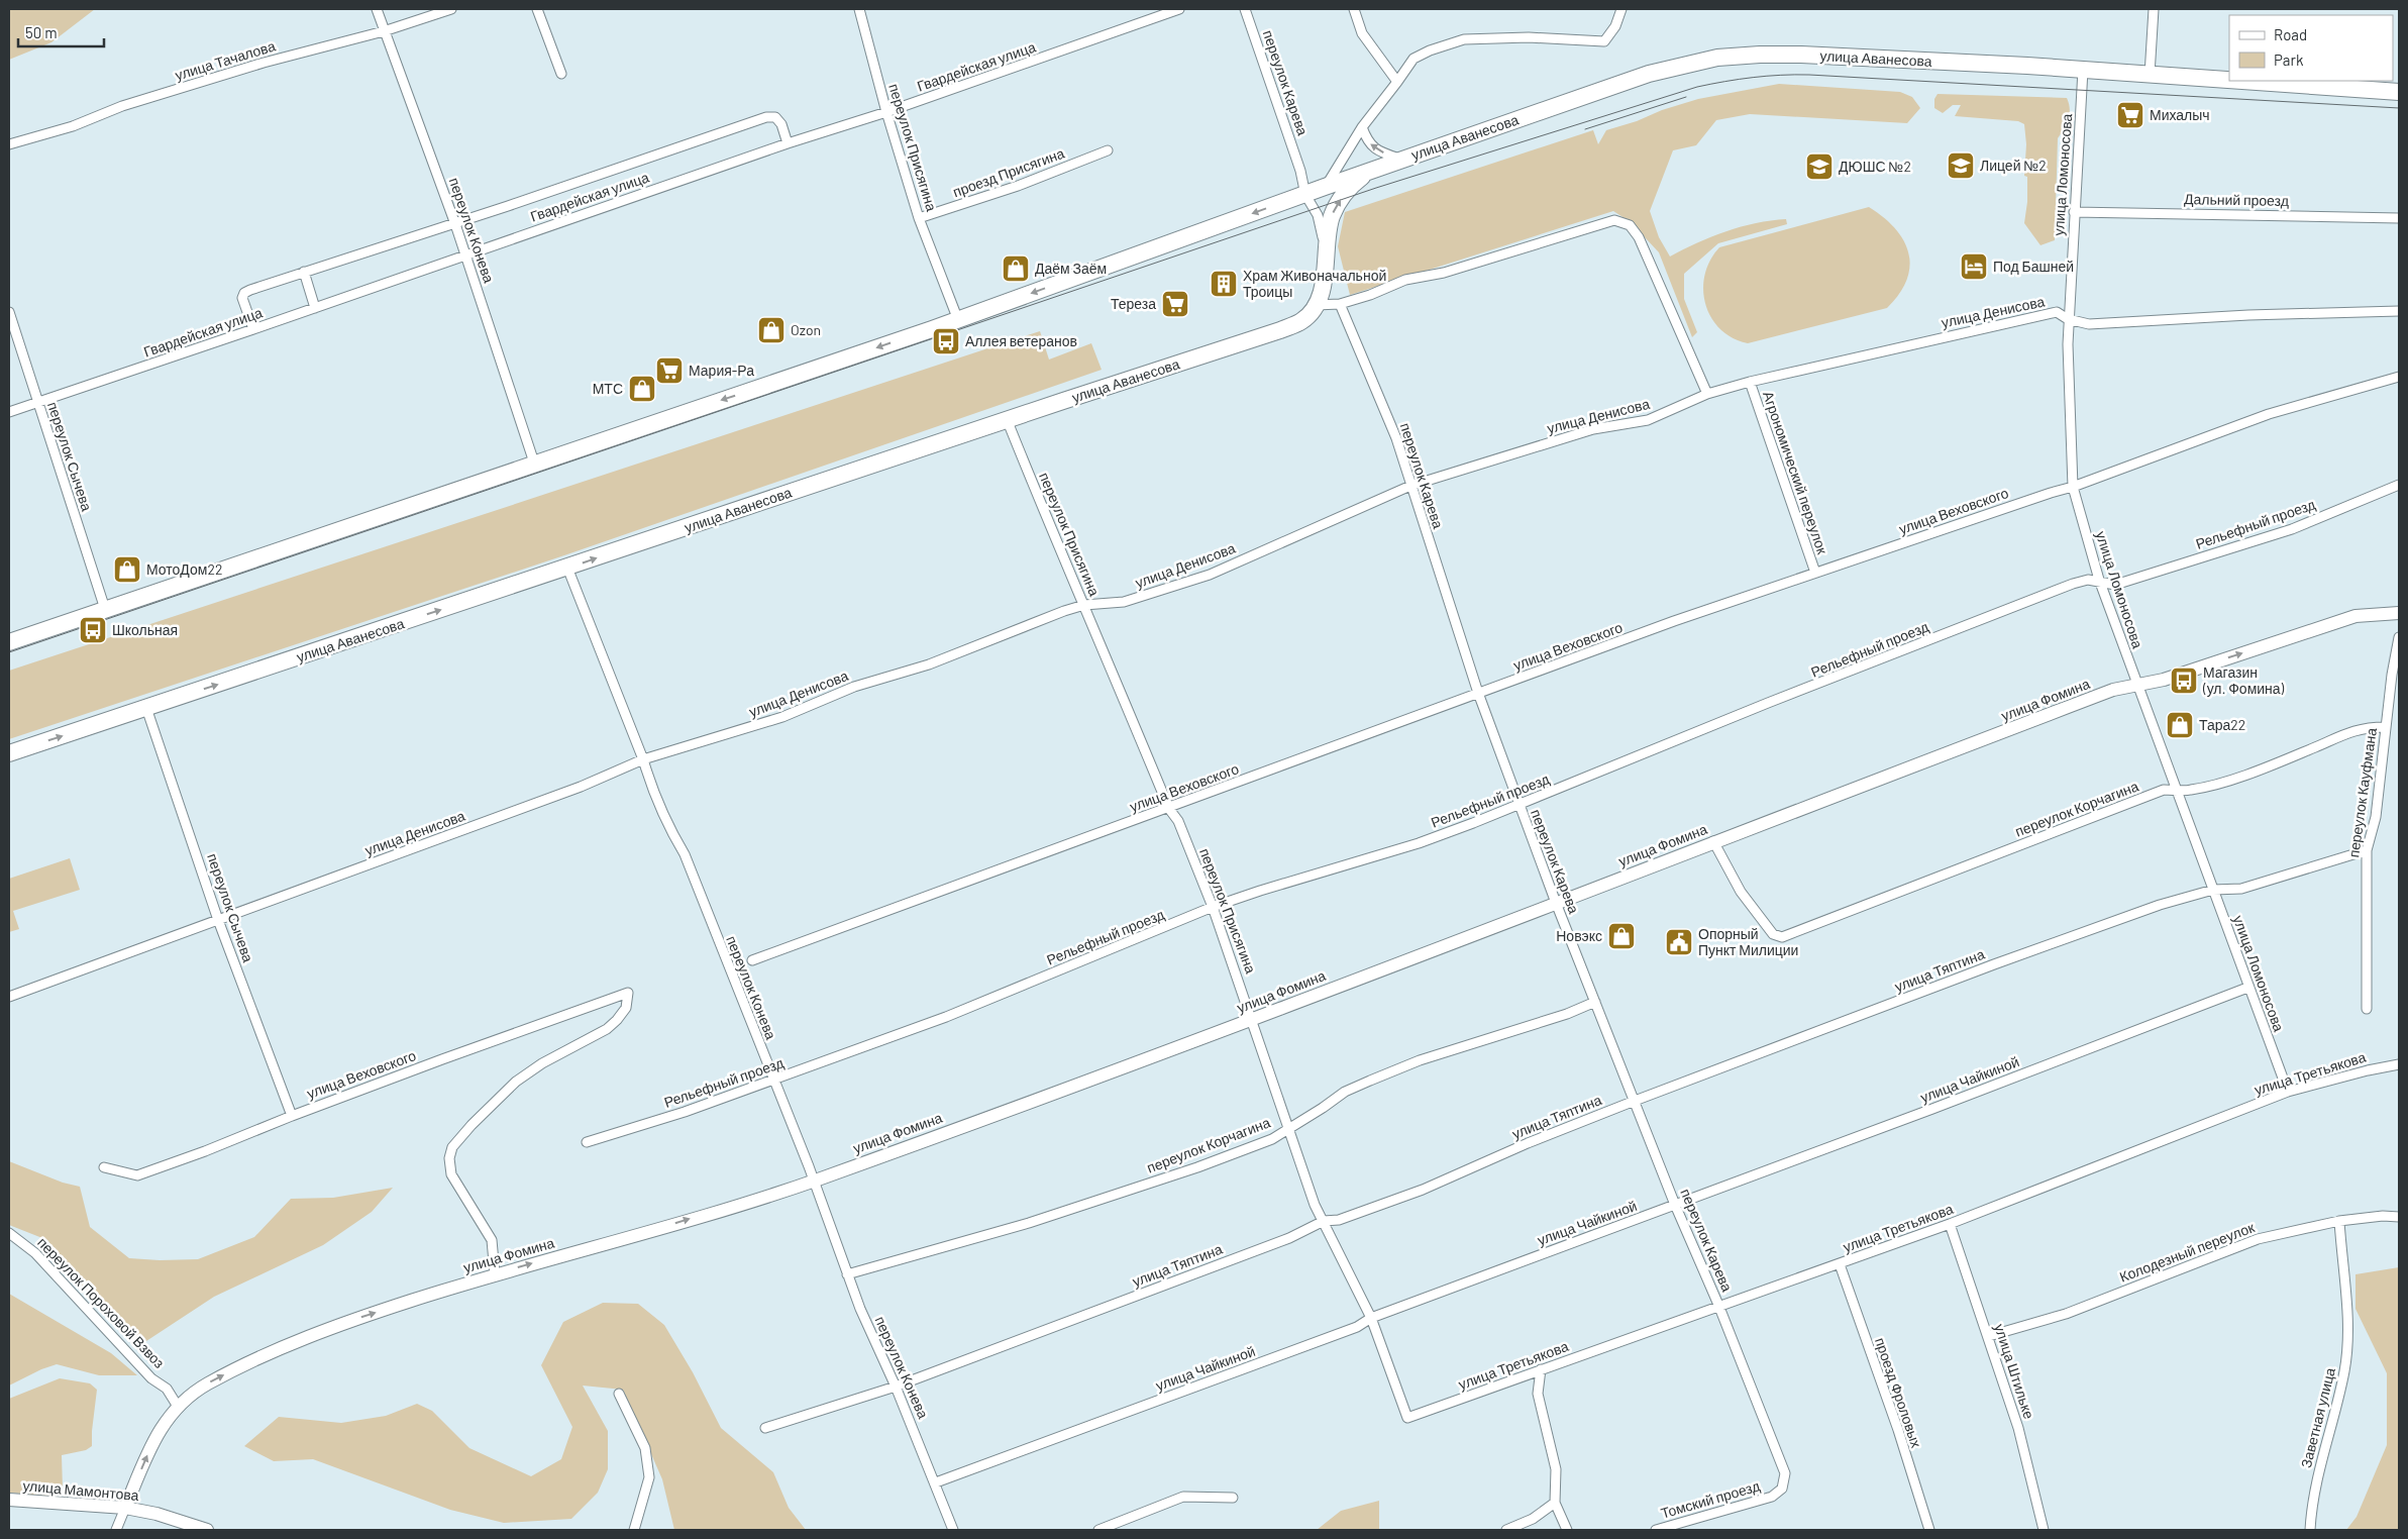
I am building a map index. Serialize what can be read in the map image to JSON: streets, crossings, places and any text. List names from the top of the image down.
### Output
{
  "streets": {
    "highway": ["улица Аванесова"],
    "street": [
      "улица Тачалова",
      "Гвардейская улица",
      "переулок Карева",
      "переулок Присягина",
      "проезд Присягина",
      "улица Ломоносова",
      "Дальний проезд",
      "переулок Конева",
      "улица Денисова",
      "переулок Сычева",
      "Агрономический переулок",
      "улица Веховского",
      "Рельефный проезд",
      "улица Фомина",
      "переулок Кауфмана",
      "переулок Корчагина",
      "улица Тяптина",
      "улица Третьякова",
      "улица Чайкиной",
      "Колодезный переулок",
      "переулок Пороховой Взвоз",
      "улица Штильке",
      "проезд Фроловых",
      "Заветная улица",
      "улица Мамонтова",
      "Томский проезд"
    ]
  },
  "crossings": [
    ["улица Аванесова", "переулок Карева"],
    ["улица Аванесова", "переулок Присягина"],
    ["улица Аванесова", "улица Ломоносова"],
    ["улица Аванесова", "переулок Конева"],
    ["улица Аванесова", "переулок Сычева"],
    ["улица Тачалова", "переулок Конева"],
    ["Гвардейская улица", "переулок Присягина"],
    ["Гвардейская улица", "переулок Конева"],
    ["Гвардейская улица", "переулок Сычева"],
    ["переулок Карева", "улица Денисова"],
    ["переулок Карева", "улица Веховского"],
    ["переулок Карева", "Рельефный проезд"],
    ["переулок Карева", "улица Фомина"],
    ["переулок Карева", "переулок Корчагина"],
    ["переулок Карева", "улица Тяптина"],
    ["переулок Карева", "улица Третьякова"],
    ["переулок Карева", "улица Чайкиной"],
    ["переулок Карева", "Томский проезд"],
    ["переулок Присягина", "проезд Присягина"],
    ["переулок Присягина", "улица Денисова"],
    ["переулок Присягина", "улица Веховского"],
    ["переулок Присягина", "Рельефный проезд"],
    ["переулок Присягина", "улица Фомина"],
    ["переулок Присягина", "переулок Корчагина"],
    ["переулок Присягина", "улица Тяптина"],
    ["переулок Присягина", "улица Третьякова"],
    ["переулок Присягина", "улица Чайкиной"],
    ["улица Ломоносова", "Дальний проезд"],
    ["улица Ломоносова", "улица Денисова"],
    ["улица Ломоносова", "улица Веховского"],
    ["улица Ломоносова", "Рельефный проезд"],
    ["улица Ломоносова", "улица Фомина"],
    ["улица Ломоносова", "переулок Корчагина"],
    ["улица Ломоносова", "улица Тяптина"],
    ["улица Ломоносова", "улица Третьякова"],
    ["улица Ломоносова", "улица Чайкиной"],
    ["переулок Конева", "улица Денисова"],
    ["переулок Конева", "Рельефный проезд"],
    ["переулок Конева", "улица Фомина"],
    ["переулок Конева", "переулок Корчагина"],
    ["переулок Конева", "улица Тяптина"],
    ["переулок Конева", "улица Чайкиной"],
    ["улица Денисова", "переулок Сычева"],
    ["улица Денисова", "Агрономический переулок"],
    ["переулок Сычева", "улица Веховского"],
    ["Агрономический переулок", "улица Веховского"],
    ["улица Веховского", "улица Фомина"],
    ["улица Фомина", "переулок Корчагина"],
    ["улица Фомина", "переулок Пороховой Взвоз"],
    ["переулок Кауфмана", "переулок Корчагина"],
    ["переулок Кауфмана", "улица Тяптина"],
    ["улица Третьякова", "улица Штильке"],
    ["улица Третьякова", "проезд Фроловых"],
    ["Колодезный переулок", "улица Штильке"],
    ["Колодезный переулок", "Заветная улица"]
  ],
  "one_way": ["улица Фомина"],
  "places": {
    "supermarket": ["Михалыч", "Тереза", "Мария-Ра"],
    "school or university": ["Лицей №2", "ДЮШС №2"],
    "hotel": ["Под Башней"],
    "shop": [
      "Даём Заём",
      "Ozon",
      "МТС",
      "МотоДом22",
      "Тара22",
      "Новэкс"
    ],
    "building": ["Храм Живоначальной Троицы"],
    "bus stop": ["Аллея ветеранов", "Школьная", "Магазин (ул. Фомина)"],
    "public building": ["Опорный Пункт Милиции"]
  },
  "legend": ["Road", "Park"],
  "scale_bar": "50 m"
}
